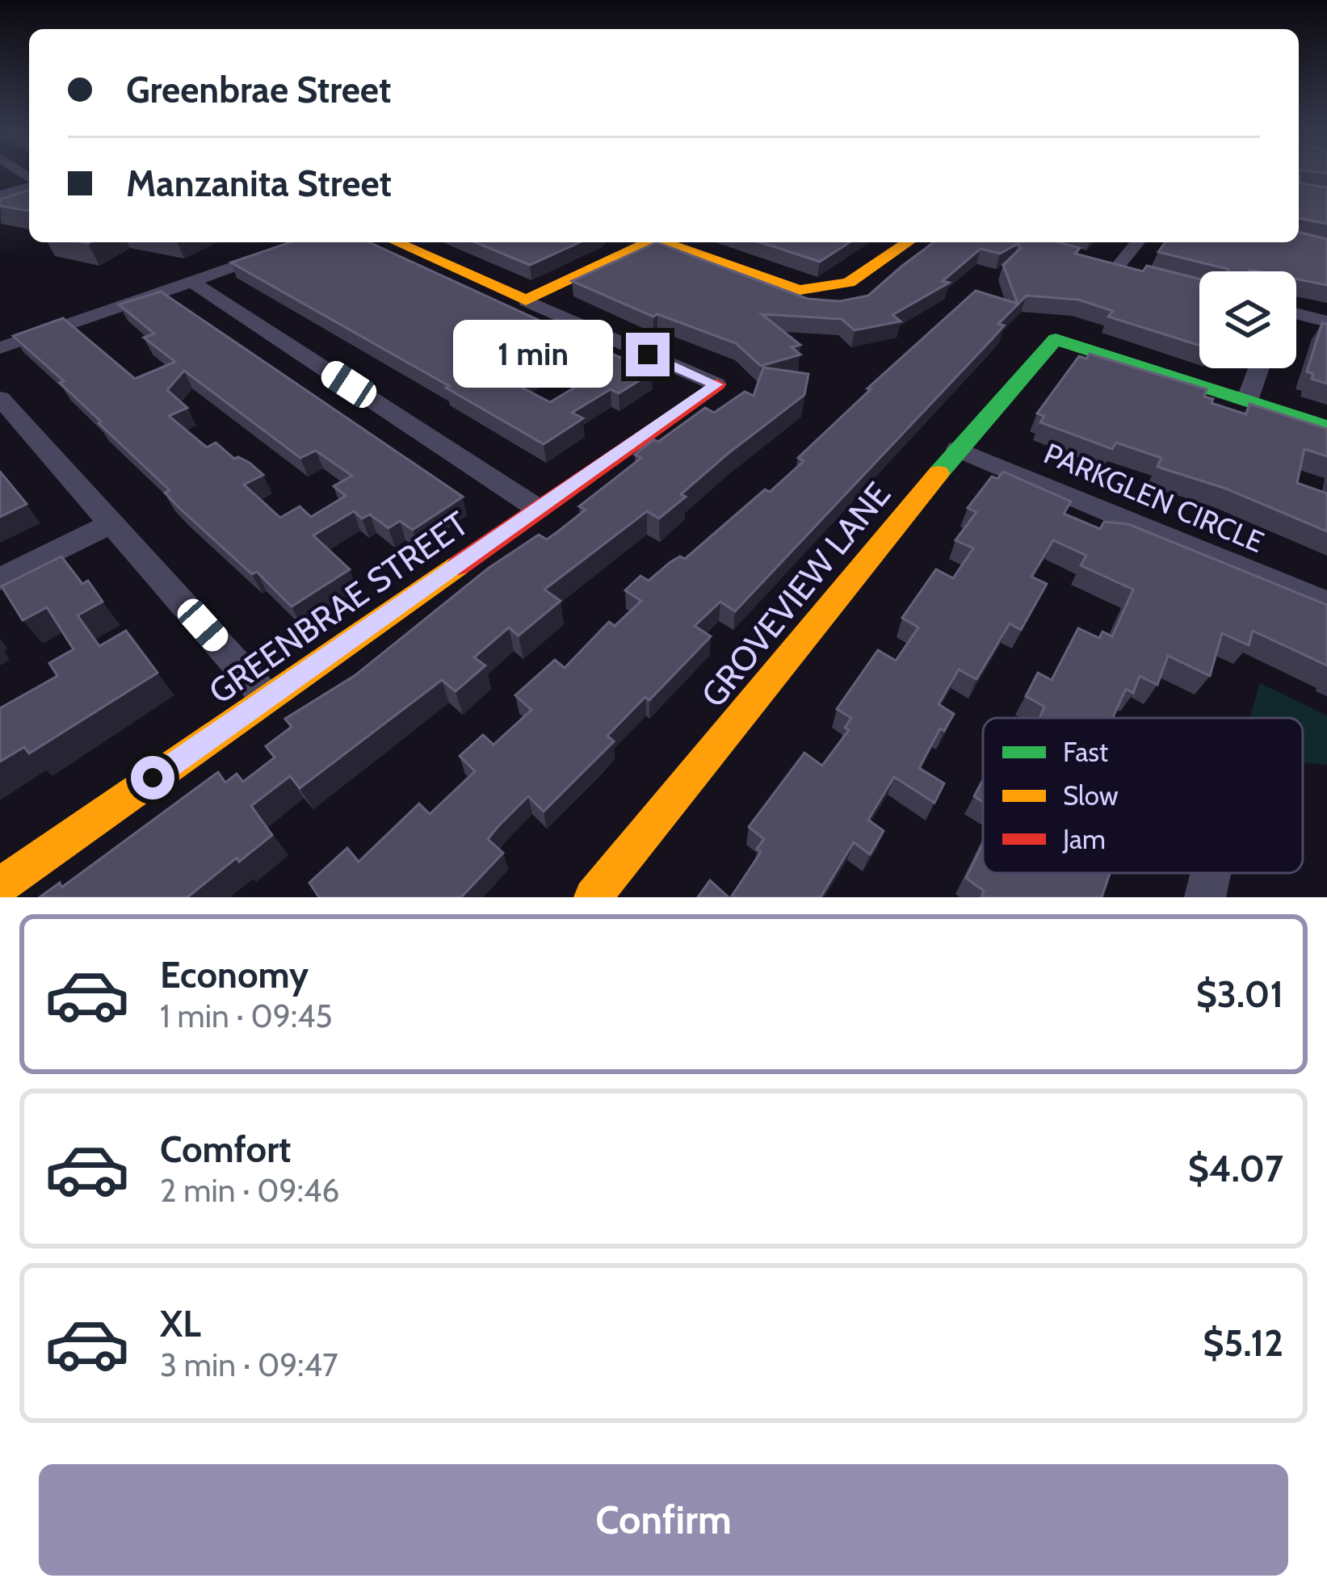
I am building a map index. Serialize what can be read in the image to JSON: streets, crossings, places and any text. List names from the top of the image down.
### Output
{
  "streets": {
    "street": ["PARKGLEN CIRCLE", "GROVEVIEW LANE", "GREENBRAE STREET"]
  },
  "crossings": [
    ["PARKGLEN CIRCLE", "GROVEVIEW LANE"]
  ],
  "legend": ["Fast", "Slow", "Jam"],
  "page": {
    "banner": ["Greenbrae Street", "Manzanita Street"],
    "bubble": "1 min",
    "list": [
      {
        "name": "Economy",
        "note": "1 min · 09:45",
        "value": "$3.01"
      },
      {
        "name": "Comfort",
        "note": "2 min · 09:46",
        "value": "$4.07"
      },
      {
        "name": "XL",
        "note": "3 min · 09:47",
        "value": "$5.12"
      }
    ],
    "buttons": "Confirm"
  }
}
